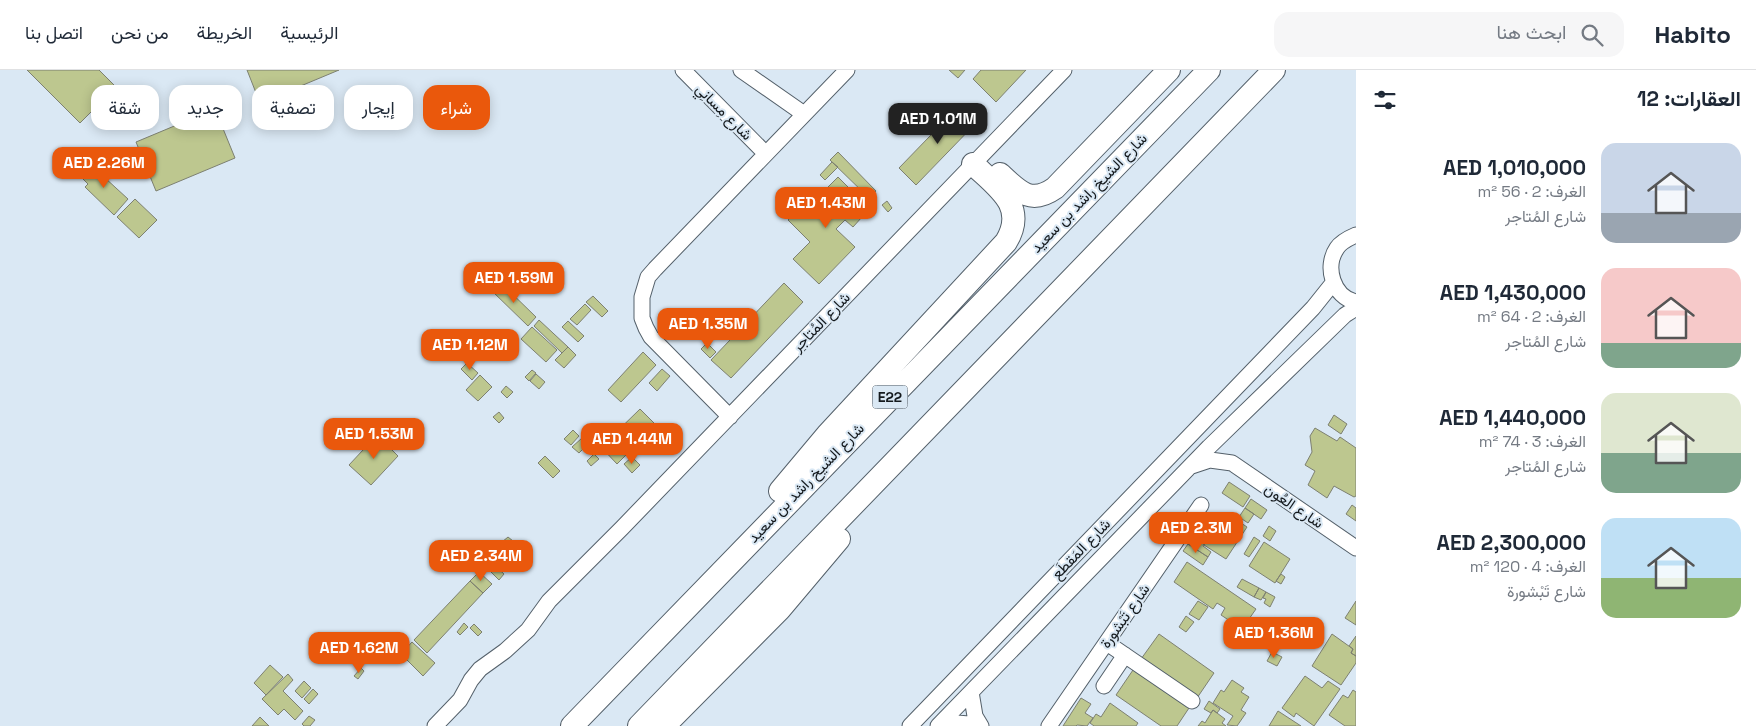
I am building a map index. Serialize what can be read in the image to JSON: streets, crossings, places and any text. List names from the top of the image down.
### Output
{
  "streets": {
    "highway": ["شارع الشيخ راشد بن سعيد", "E22"],
    "street": [
      "شارع مِسانِي",
      "شارع المُتاجر",
      "شارع العُون",
      "شارع المَقطَع",
      "شارع تَبْشورة"
    ]
  },
  "crossings": [
    ["شارع العُون", "شارع المَقطَع"]
  ],
  "page": {
    "header": "Habito",
    "search": "ابحث هنا",
    "nav": [
      "الرئيسية",
      "الخريطة",
      "من نحن",
      "اتصل بنا"
    ],
    "heading": "العقارات: 12",
    "chip": [
      "شراء",
      "إيجار",
      "تصفية",
      "جديد",
      "شقة"
    ],
    "price": [
      "AED 1.01M",
      "AED 2.26M",
      "AED 1.43M",
      "AED 1.59M",
      "AED 1.35M",
      "AED 1.12M",
      "AED 1.53M",
      "AED 1.44M",
      "AED 2.3M",
      "AED 2.34M",
      "AED 1.36M",
      "AED 1.62M"
    ],
    "list": [
      {
        "name": "AED 1,010,000",
        "note": "الغرف: 2 · 56 m² · شارع المُتاجر"
      },
      {
        "name": "AED 1,430,000",
        "note": "الغرف: 2 · 64 m² · شارع المُتاجر"
      },
      {
        "name": "AED 1,440,000",
        "note": "الغرف: 3 · 74 m² · شارع المُتاجر"
      },
      {
        "name": "AED 2,300,000",
        "note": "الغرف: 4 · 120 m² · شارع تَبْشورة"
      }
    ]
  }
}
